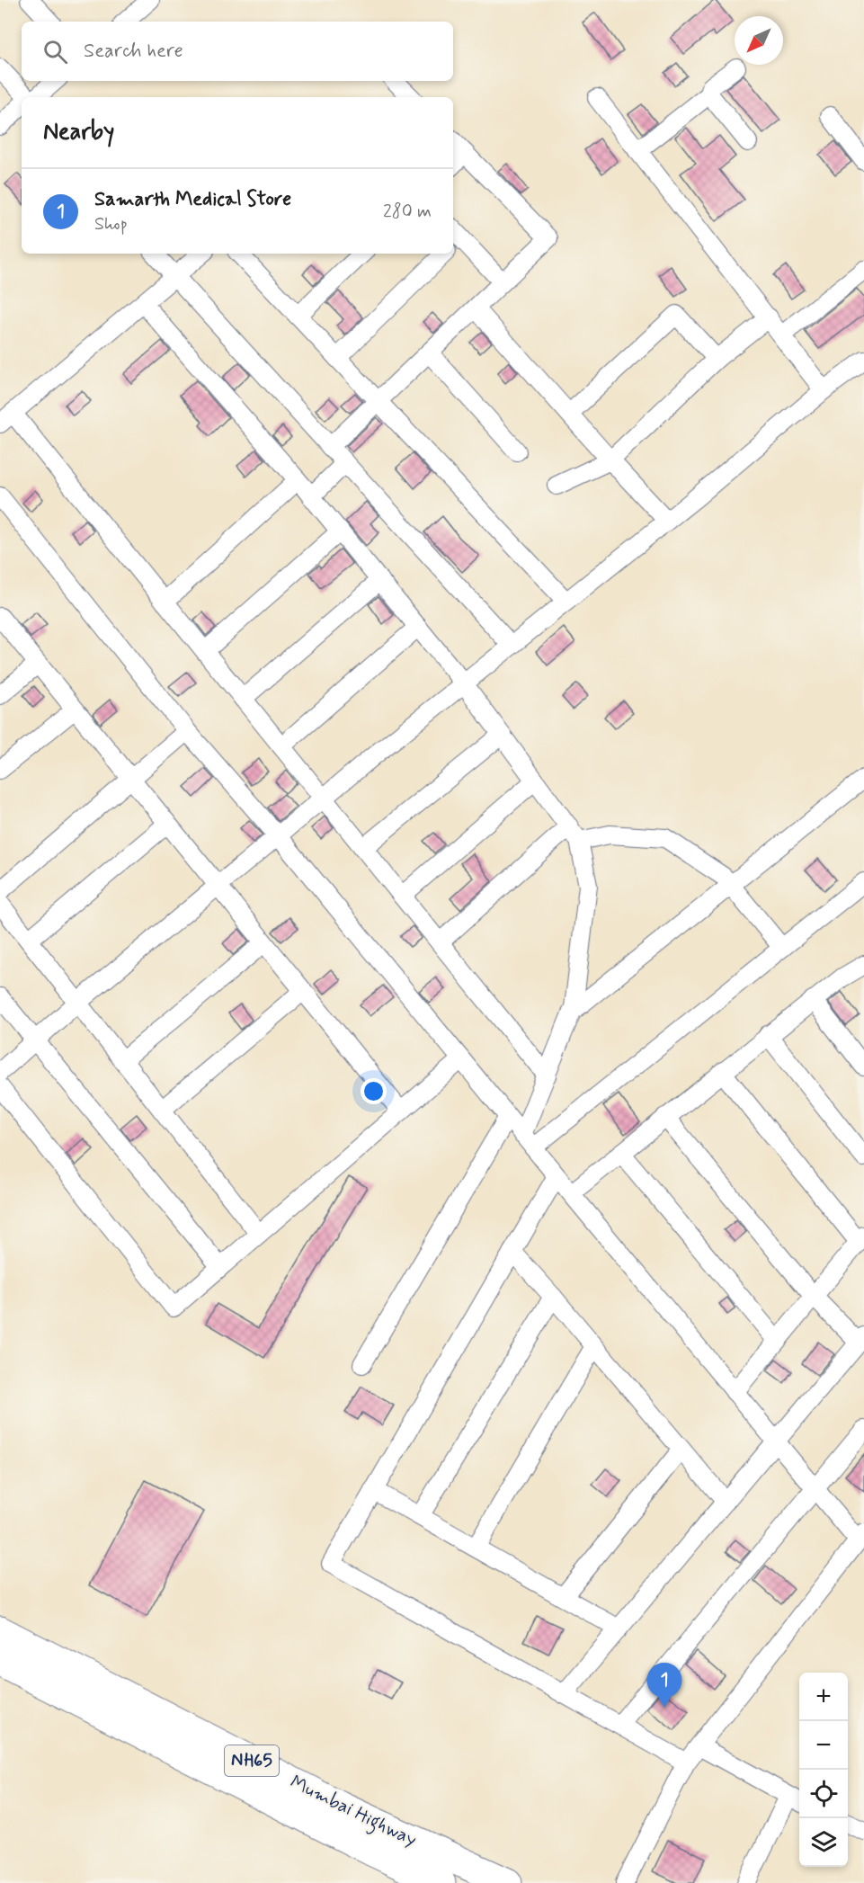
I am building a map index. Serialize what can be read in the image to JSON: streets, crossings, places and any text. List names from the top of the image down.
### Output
{
  "streets": {
    "highway": ["NH65", "Mumbai Highway"]
  },
  "north": "bottom left",
  "page": {
    "search": "Search here",
    "heading": "Nearby",
    "list": [
      {
        "mark": "1",
        "name": "Samarth Medical Store",
        "note": "Shop",
        "value": "280 m"
      }
    ],
    "pins": "1",
    "map_buttons": ["+", "−"]
  }
}
